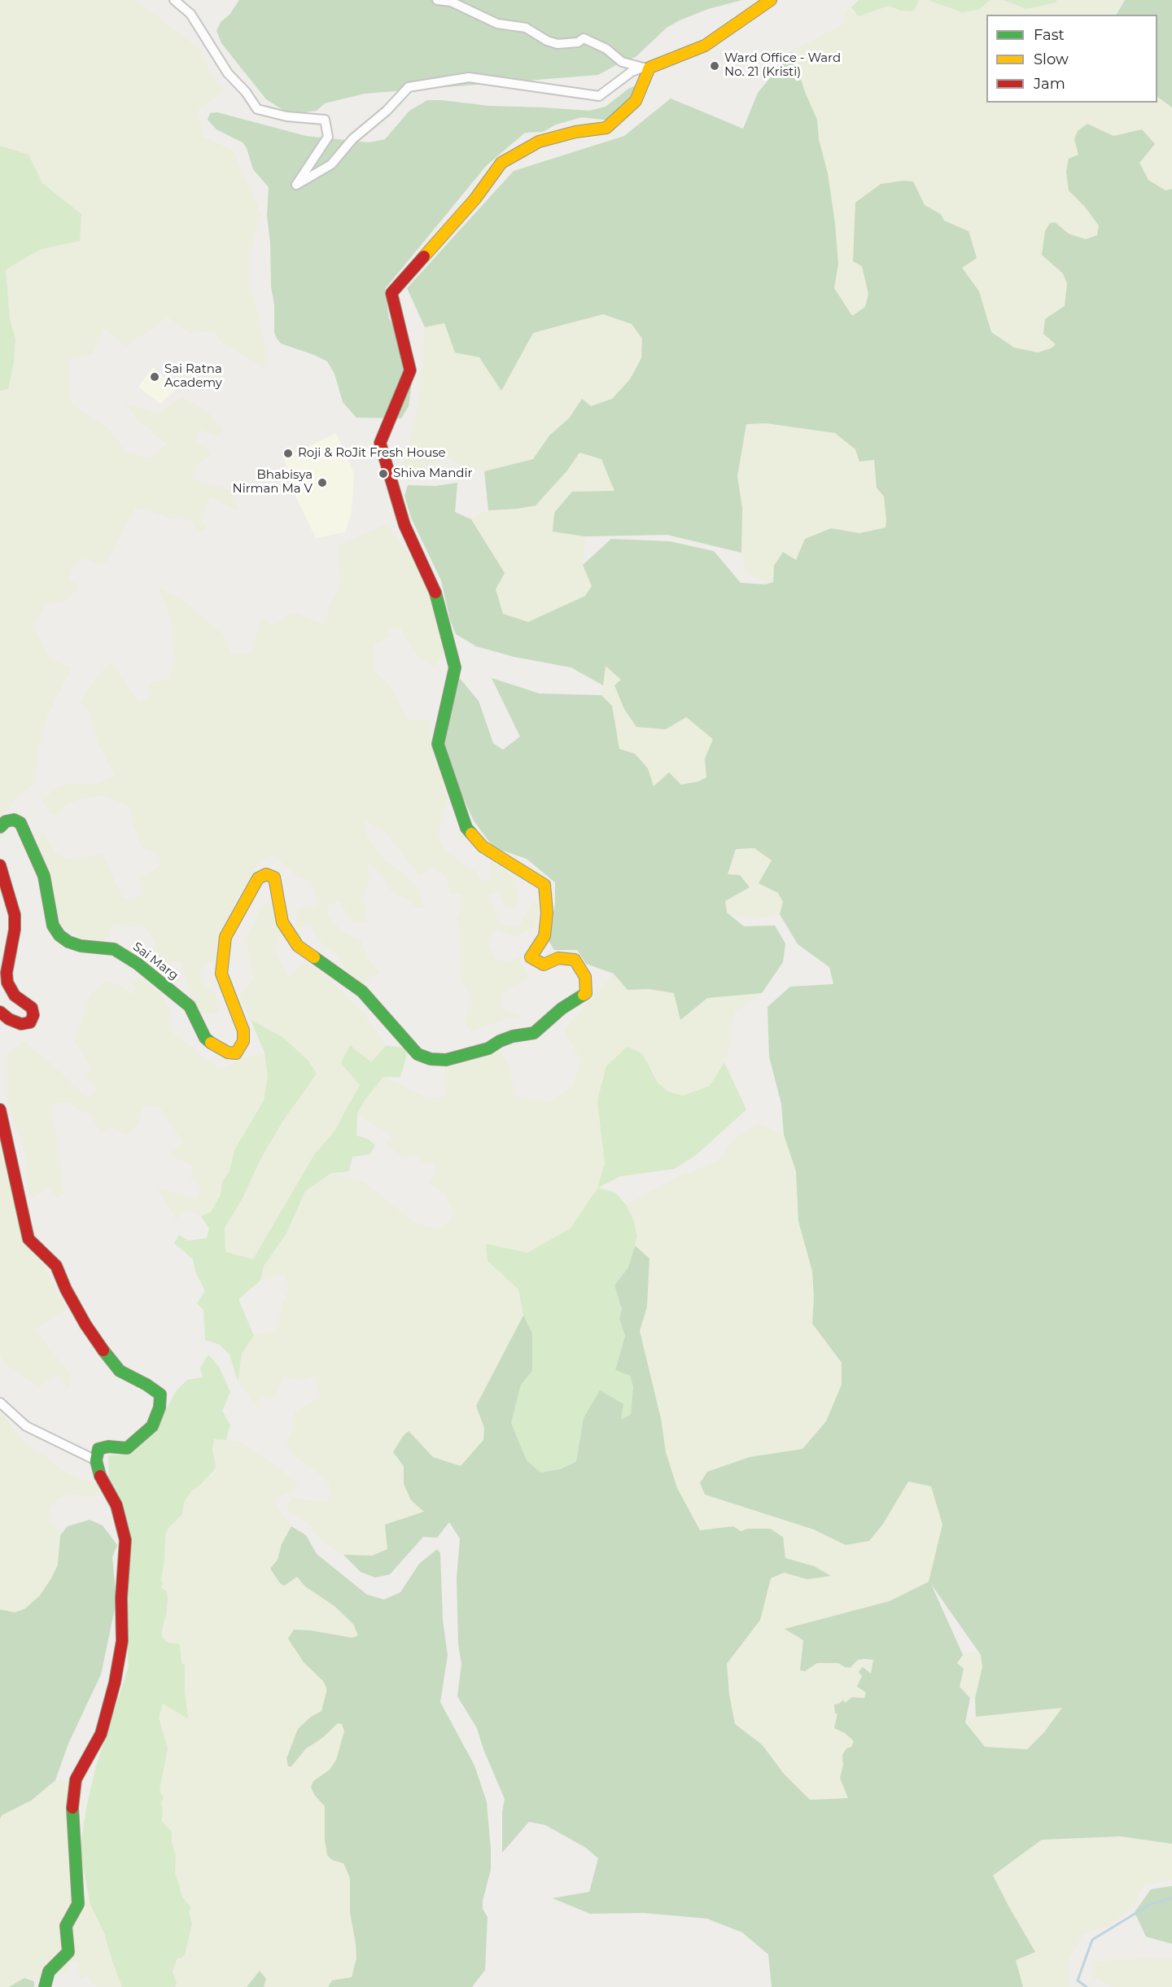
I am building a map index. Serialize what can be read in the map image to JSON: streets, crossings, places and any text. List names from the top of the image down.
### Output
{
  "streets": {
    "street": ["Sai Marg"]
  },
  "places": [
    "Ward Office - Ward No. 21 (Kristi)",
    "Sai Ratna Academy",
    "Roji & RoJit Fresh House",
    "Shiva Mandir",
    "Bhabisya Nirman Ma V"
  ],
  "legend": ["Fast", "Slow", "Jam"]
}
